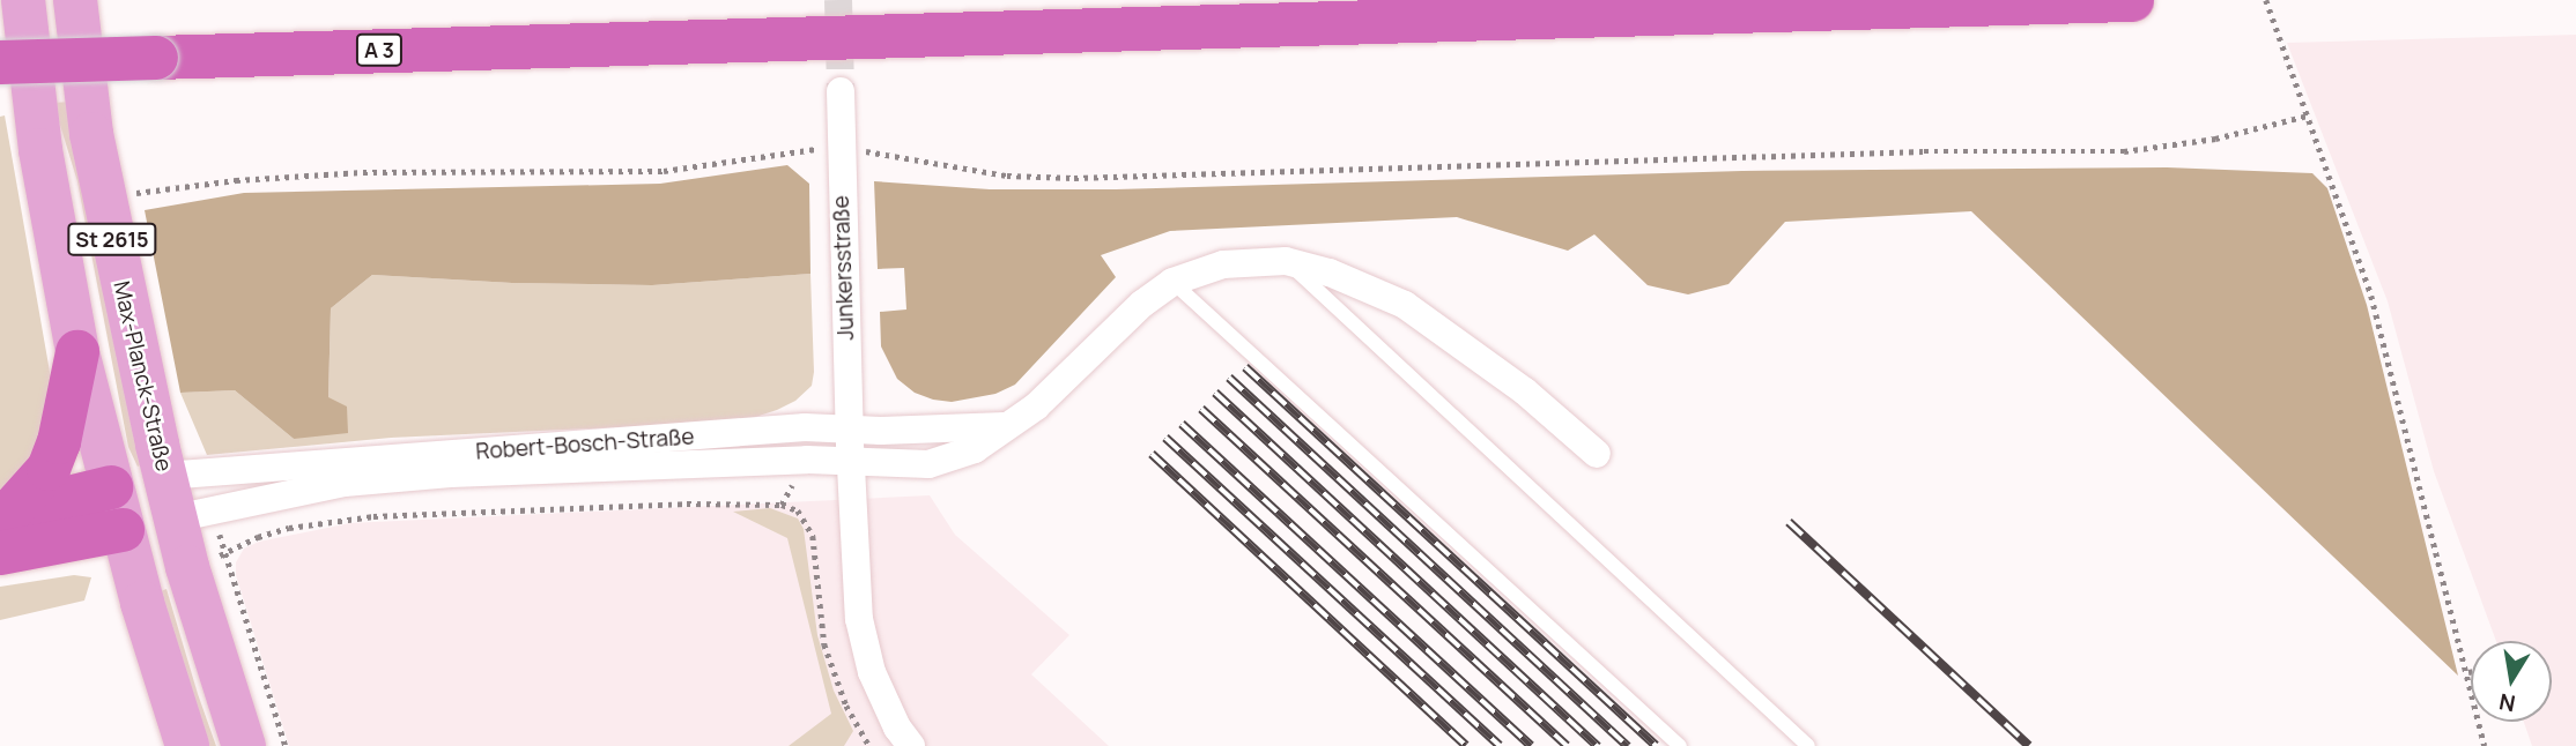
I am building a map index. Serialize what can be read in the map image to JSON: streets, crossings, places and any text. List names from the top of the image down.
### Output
{
  "streets": {
    "highway": ["A 3"],
    "main road": ["St 2615", "Max-Planck-Straße"],
    "street": ["Junkersstraße", "Robert-Bosch-Straße"]
  },
  "crossings": [
    ["Junkersstraße", "Robert-Bosch-Straße"],
    ["Max-Planck-Straße", "Robert-Bosch-Straße"]
  ],
  "north": "bottom"
}
